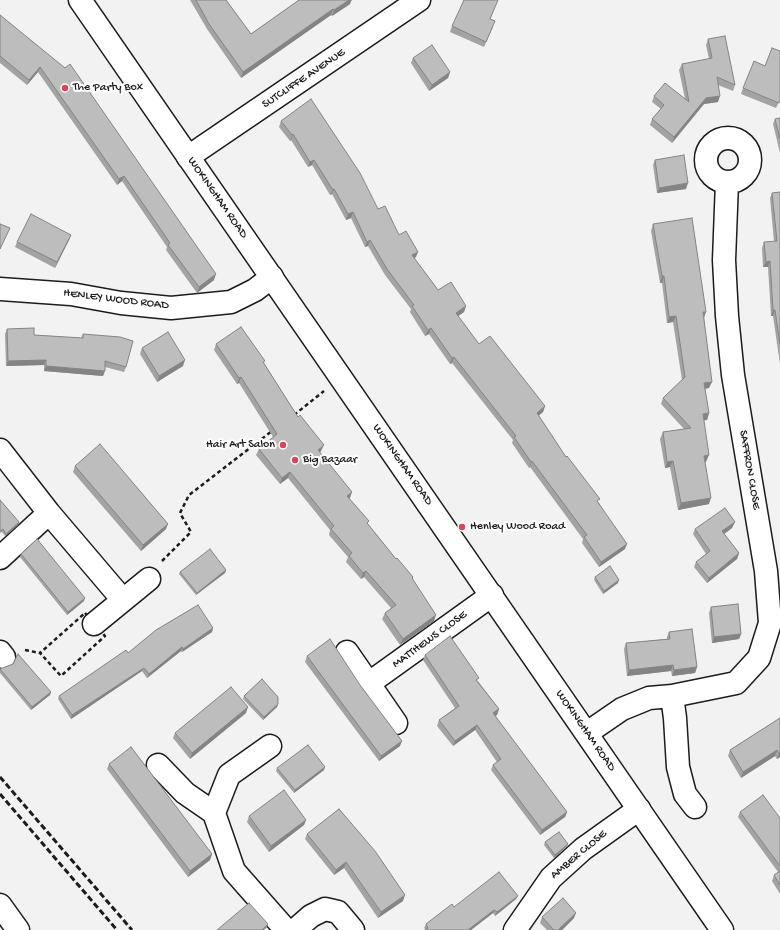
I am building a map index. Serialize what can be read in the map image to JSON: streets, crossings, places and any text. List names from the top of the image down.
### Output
{
  "streets": {
    "street": [
      "SUTCLIFFE AVENUE",
      "WOKINGHAM ROAD",
      "HENLEY WOOD ROAD",
      "SAFFRON CLOSE",
      "MATTHEWS CLOSE",
      "AMBER CLOSE"
    ]
  },
  "crossings": [
    ["SUTCLIFFE AVENUE", "WOKINGHAM ROAD"],
    ["WOKINGHAM ROAD", "HENLEY WOOD ROAD"],
    ["WOKINGHAM ROAD", "SAFFRON CLOSE"],
    ["WOKINGHAM ROAD", "MATTHEWS CLOSE"],
    ["WOKINGHAM ROAD", "AMBER CLOSE"]
  ],
  "places": [
    "The Party Box",
    "Hair Art Salon",
    "Big Bazaar",
    "Henley Wood Road"
  ]
}
